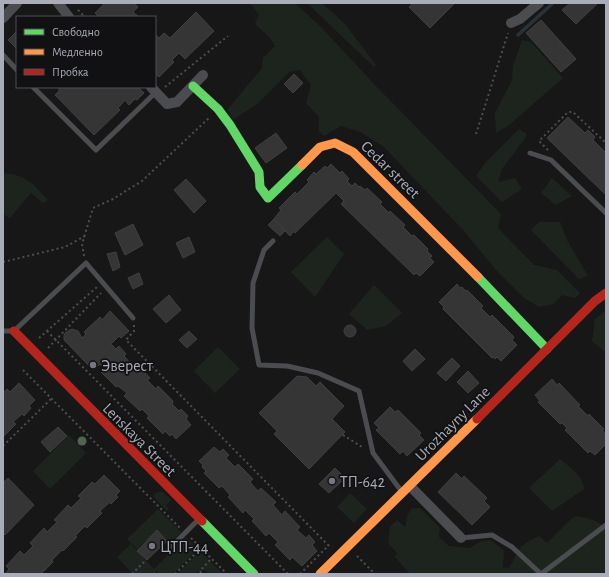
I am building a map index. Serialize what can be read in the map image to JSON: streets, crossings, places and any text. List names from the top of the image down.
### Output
{
  "streets": {
    "street": ["Cedar street", "Urozhayny Lane", "Lenskaya Street"]
  },
  "crossings": [
    ["Cedar street", "Urozhayny Lane"]
  ],
  "places": ["Эверест", "ТП-642", "ЦТП-44"],
  "legend": ["Свободно", "Медленно", "Пробка"]
}
